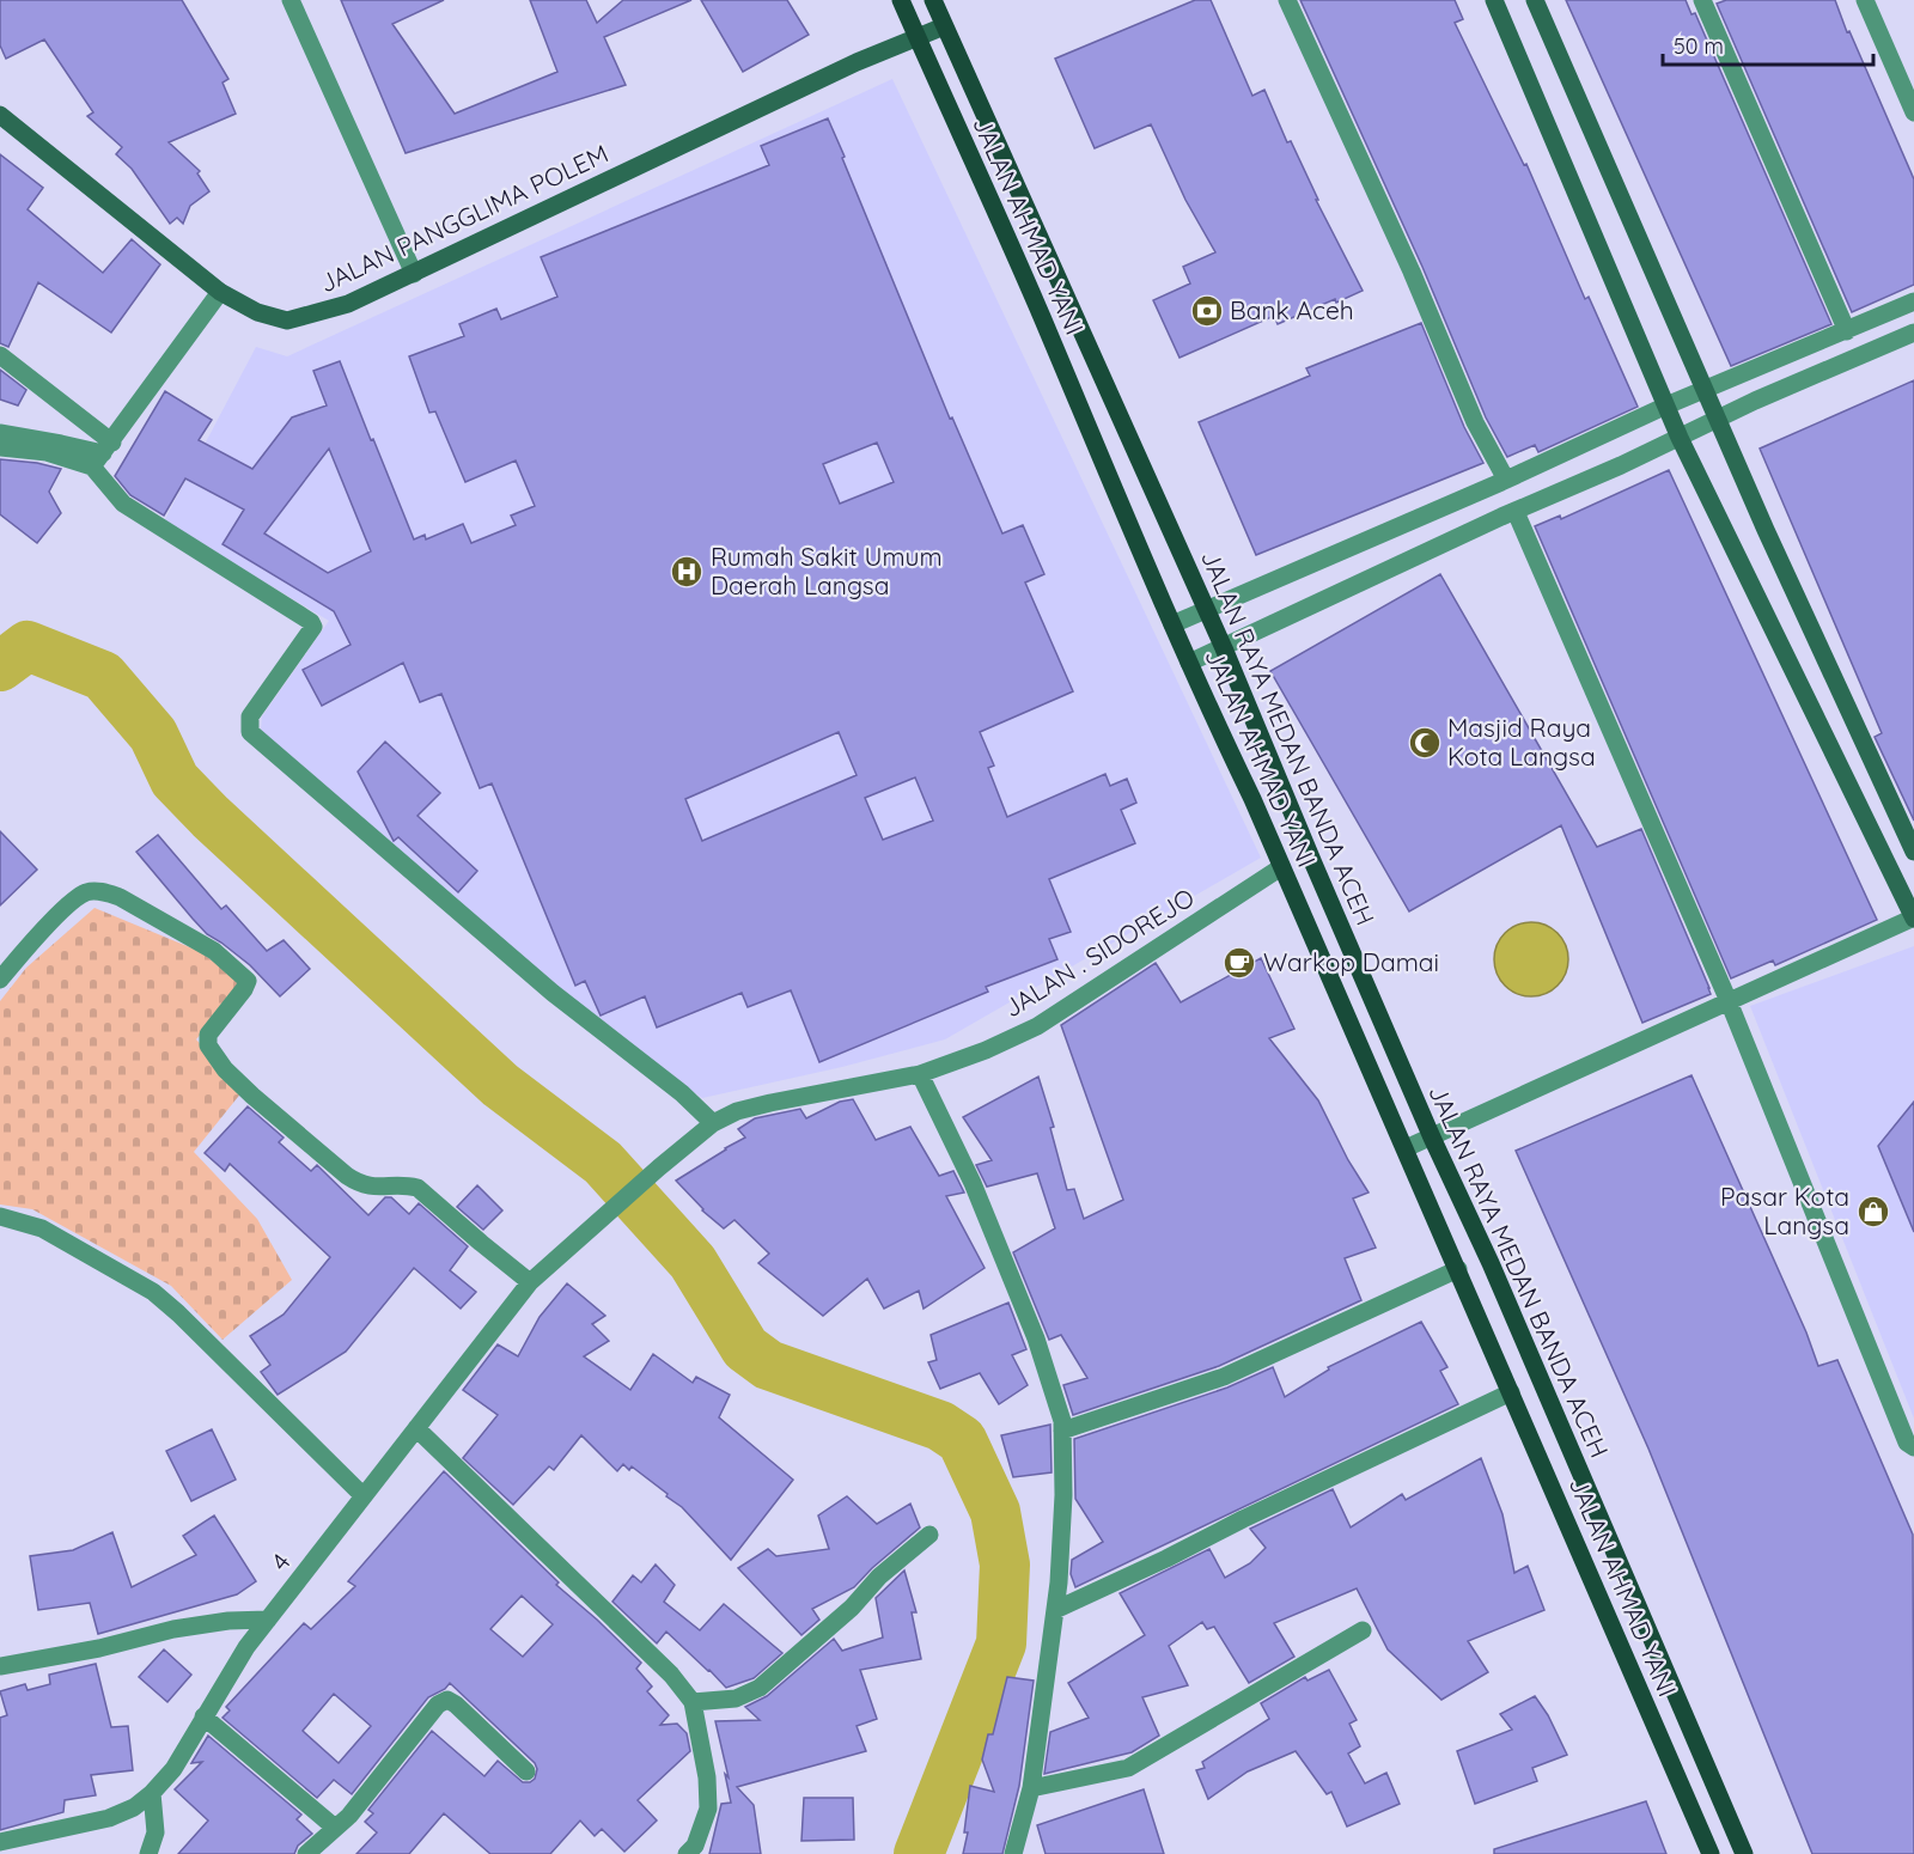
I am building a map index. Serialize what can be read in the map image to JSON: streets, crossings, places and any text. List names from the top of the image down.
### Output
{
  "streets": {
    "main road": ["JALAN PANGGLIMA POLEM", "JALAN AHMAD YANI", "JALAN RAYA MEDAN BANDA ACEH"],
    "street": ["JALAN . SIDOREJO", "4"]
  },
  "crossings": [
    ["JALAN PANGGLIMA POLEM", "JALAN AHMAD YANI"],
    ["JALAN PANGGLIMA POLEM", "JALAN RAYA MEDAN BANDA ACEH"],
    ["JALAN AHMAD YANI", "JALAN . SIDOREJO"],
    ["JALAN . SIDOREJO", "4"]
  ],
  "places": {
    "bank": ["Bank Aceh"],
    "hospital": ["Rumah Sakit Umum Daerah Langsa"],
    "mosque": ["Masjid Raya Kota Langsa"],
    "cafe": ["Warkop Damai"],
    "shop": ["Pasar Kota Langsa"]
  },
  "scale_bar": "50 m"
}
